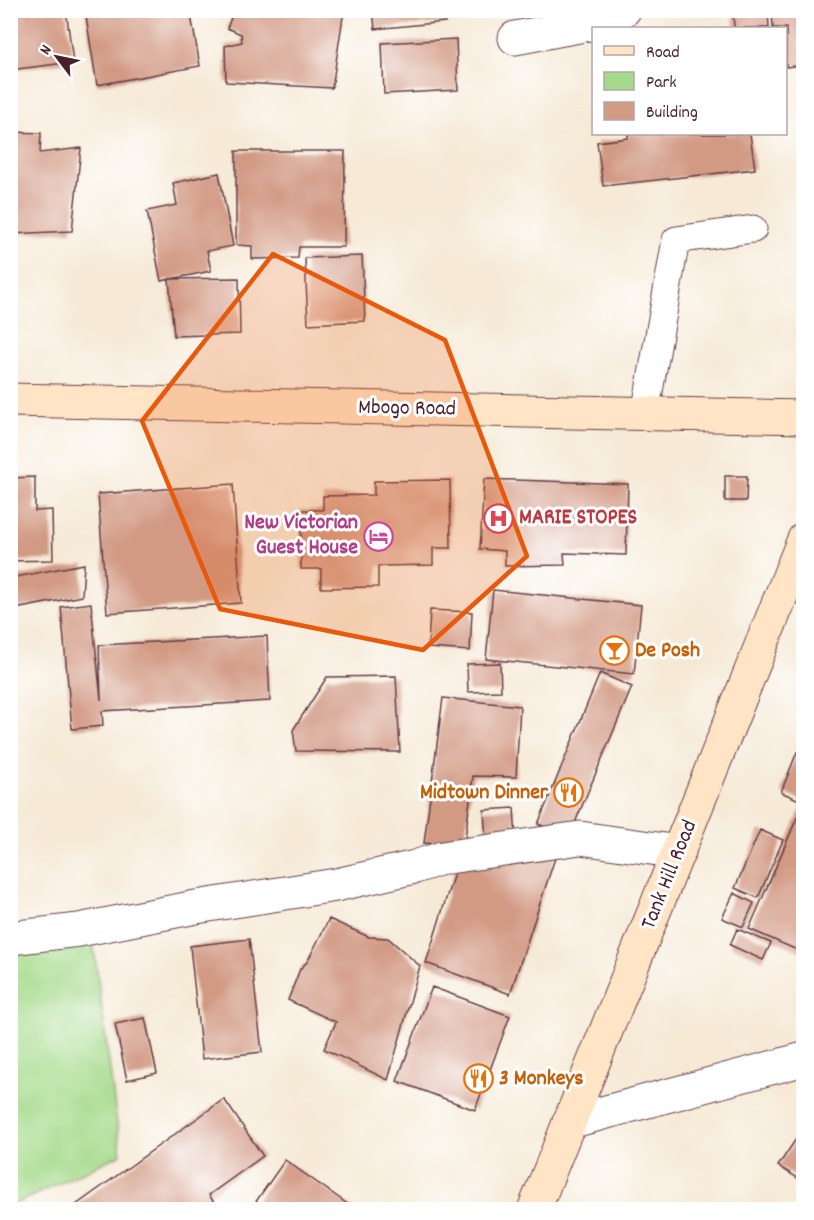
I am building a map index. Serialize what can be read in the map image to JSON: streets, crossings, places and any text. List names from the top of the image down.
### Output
{
  "streets": {
    "street": ["Mbogo Road", "Tank Hill Road"]
  },
  "places": {
    "hospital": ["MARIE STOPES"],
    "hotel": ["New Victorian Guest House"],
    "bar": ["De Posh"],
    "restaurant": ["Midtown Dinner", "3 Monkeys"]
  },
  "legend": ["Road", "Park", "Building"],
  "north": "top left"
}
